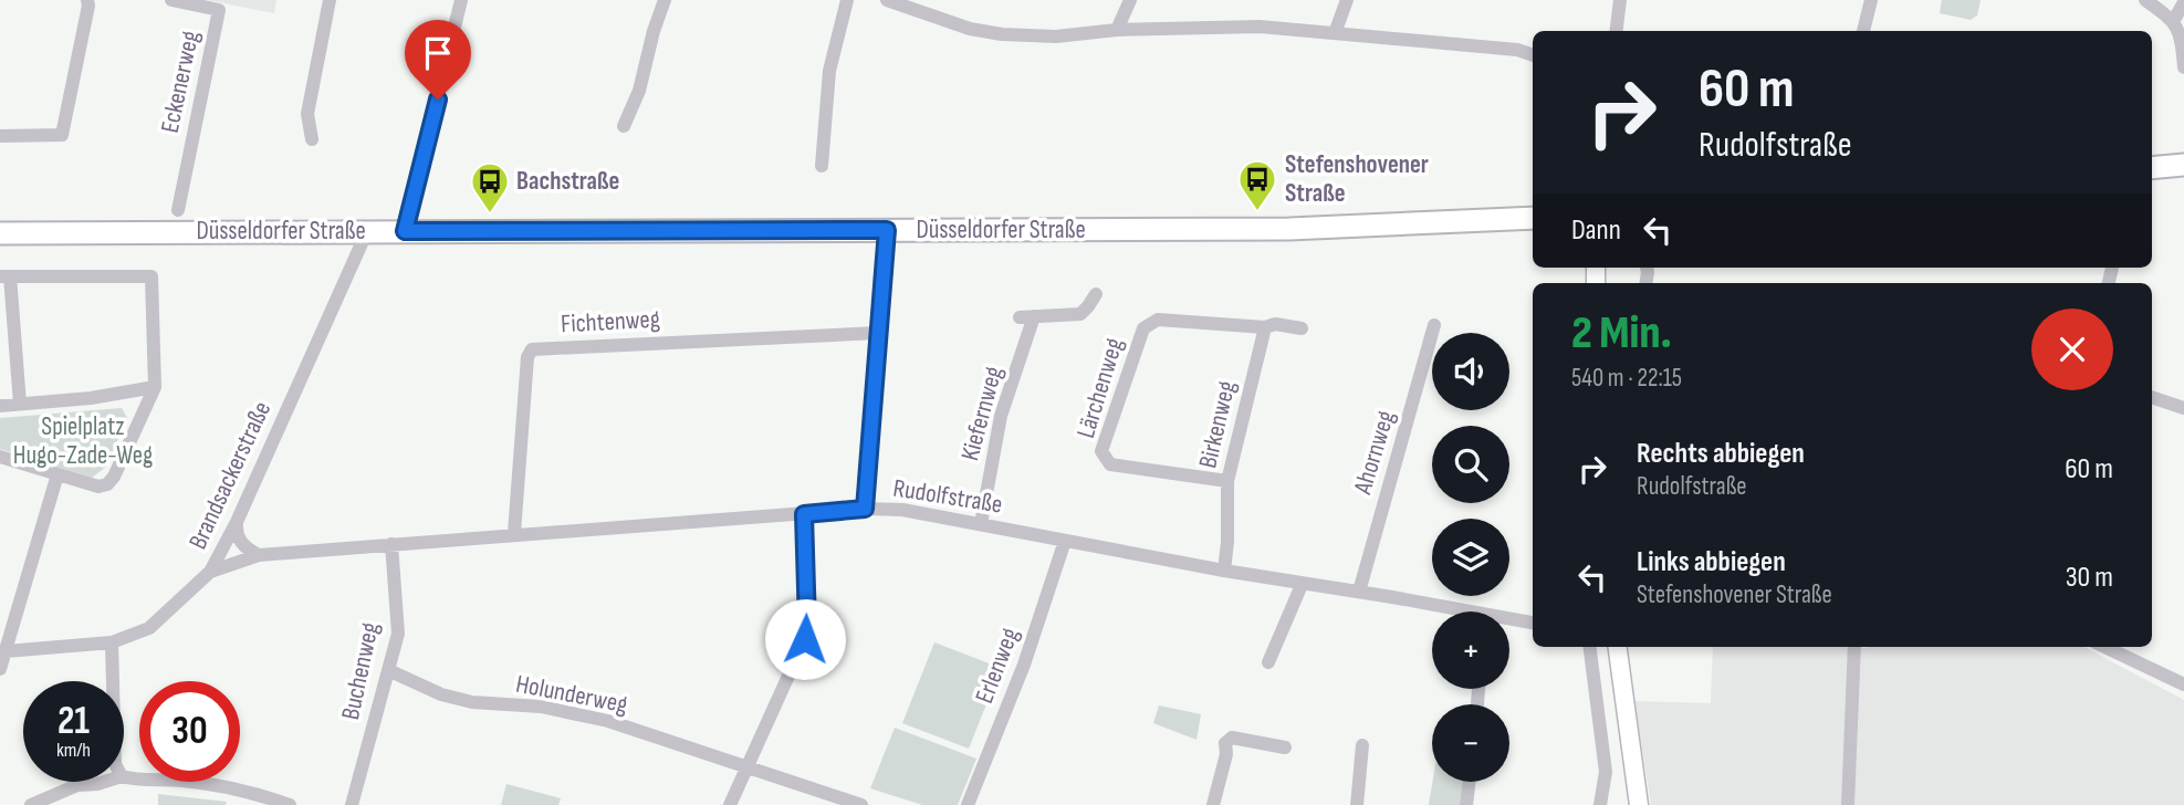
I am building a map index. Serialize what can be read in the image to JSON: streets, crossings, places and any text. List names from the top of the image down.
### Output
{
  "streets": {
    "main road": ["Düsseldorfer Straße"],
    "street": [
      "Eckenerweg",
      "Fichtenweg",
      "Lärchenweg",
      "Kiefernweg",
      "Birkenweg",
      "Ahornweg",
      "Brandsackerstraße",
      "Rudolfstraße",
      "Erlenweg",
      "Buchenweg",
      "Holunderweg"
    ]
  },
  "crossings": [
    ["Düsseldorfer Straße", "Brandsackerstraße"],
    ["Fichtenweg", "Rudolfstraße"],
    ["Lärchenweg", "Birkenweg"],
    ["Kiefernweg", "Rudolfstraße"],
    ["Birkenweg", "Rudolfstraße"],
    ["Ahornweg", "Rudolfstraße"],
    ["Brandsackerstraße", "Rudolfstraße"],
    ["Rudolfstraße", "Erlenweg"],
    ["Rudolfstraße", "Buchenweg"],
    ["Buchenweg", "Holunderweg"]
  ],
  "parks": ["Spielplatz Hugo-Zade-Weg"],
  "places": {
    "bus stop": ["Stefenshovener Straße", "Bachstraße"]
  },
  "page": {
    "turn": ["60 m", "Rudolfstraße"],
    "then": "Dann",
    "heading": ["2 Min.", "540 m · 22:15"],
    "map_buttons": ["+", "−"],
    "list": [
      {
        "name": "Rechts abbiegen",
        "note": "Rudolfstraße",
        "value": "60 m"
      },
      {
        "name": "Links abbiegen",
        "note": "Stefenshovener Straße",
        "value": "30 m"
      }
    ],
    "speed": "21 km/h",
    "limit": "30"
  }
}
